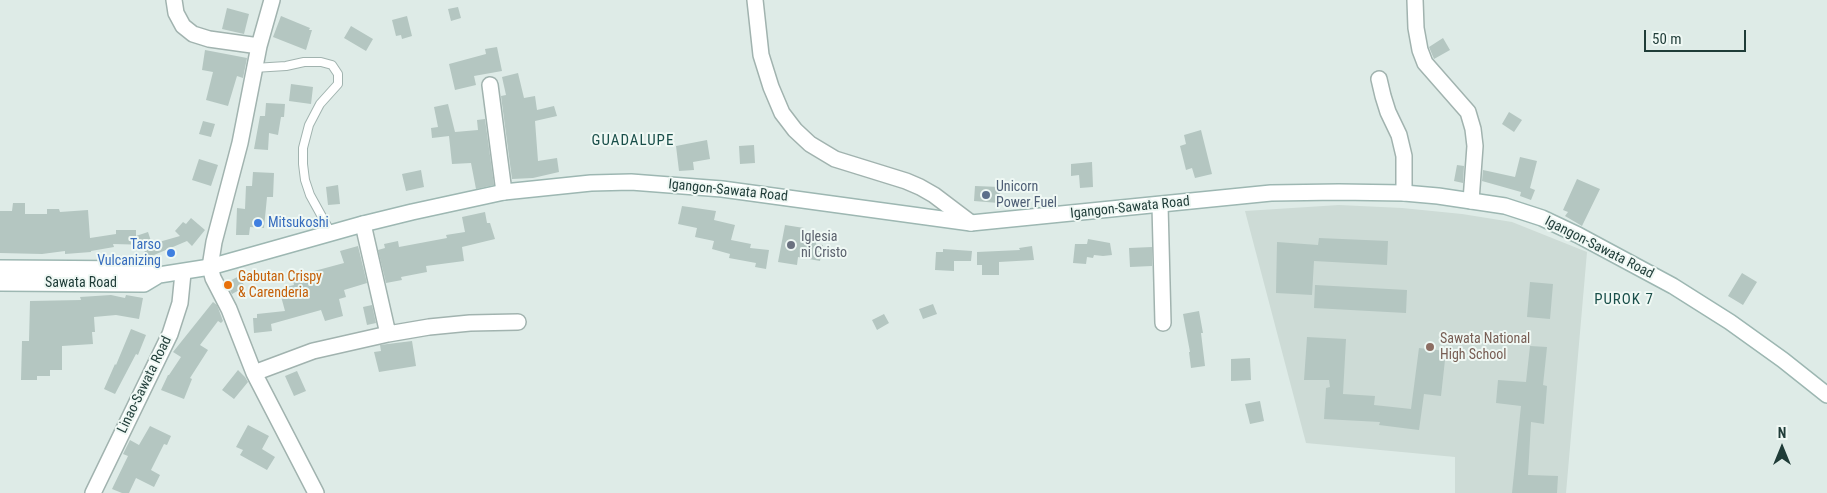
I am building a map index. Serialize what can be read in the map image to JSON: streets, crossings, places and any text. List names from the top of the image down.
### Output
{
  "streets": {
    "street": ["Igangon-Sawata Road", "Sawata Road", "Linao-Sawata Road"]
  },
  "crossings": [
    ["Igangon-Sawata Road", "Sawata Road"],
    ["Igangon-Sawata Road", "Linao-Sawata Road"],
    ["Sawata Road", "Linao-Sawata Road"]
  ],
  "districts": ["GUADALUPE", "PUROK 7"],
  "places": [
    "Unicorn Power Fuel",
    "Mitsukoshi",
    "Iglesia ni Cristo",
    "Tarso Vulcanizing",
    "Gabutan Crispy & Carenderia",
    "Sawata National High School"
  ],
  "scale_bar": "50 m",
  "north": "top"
}
